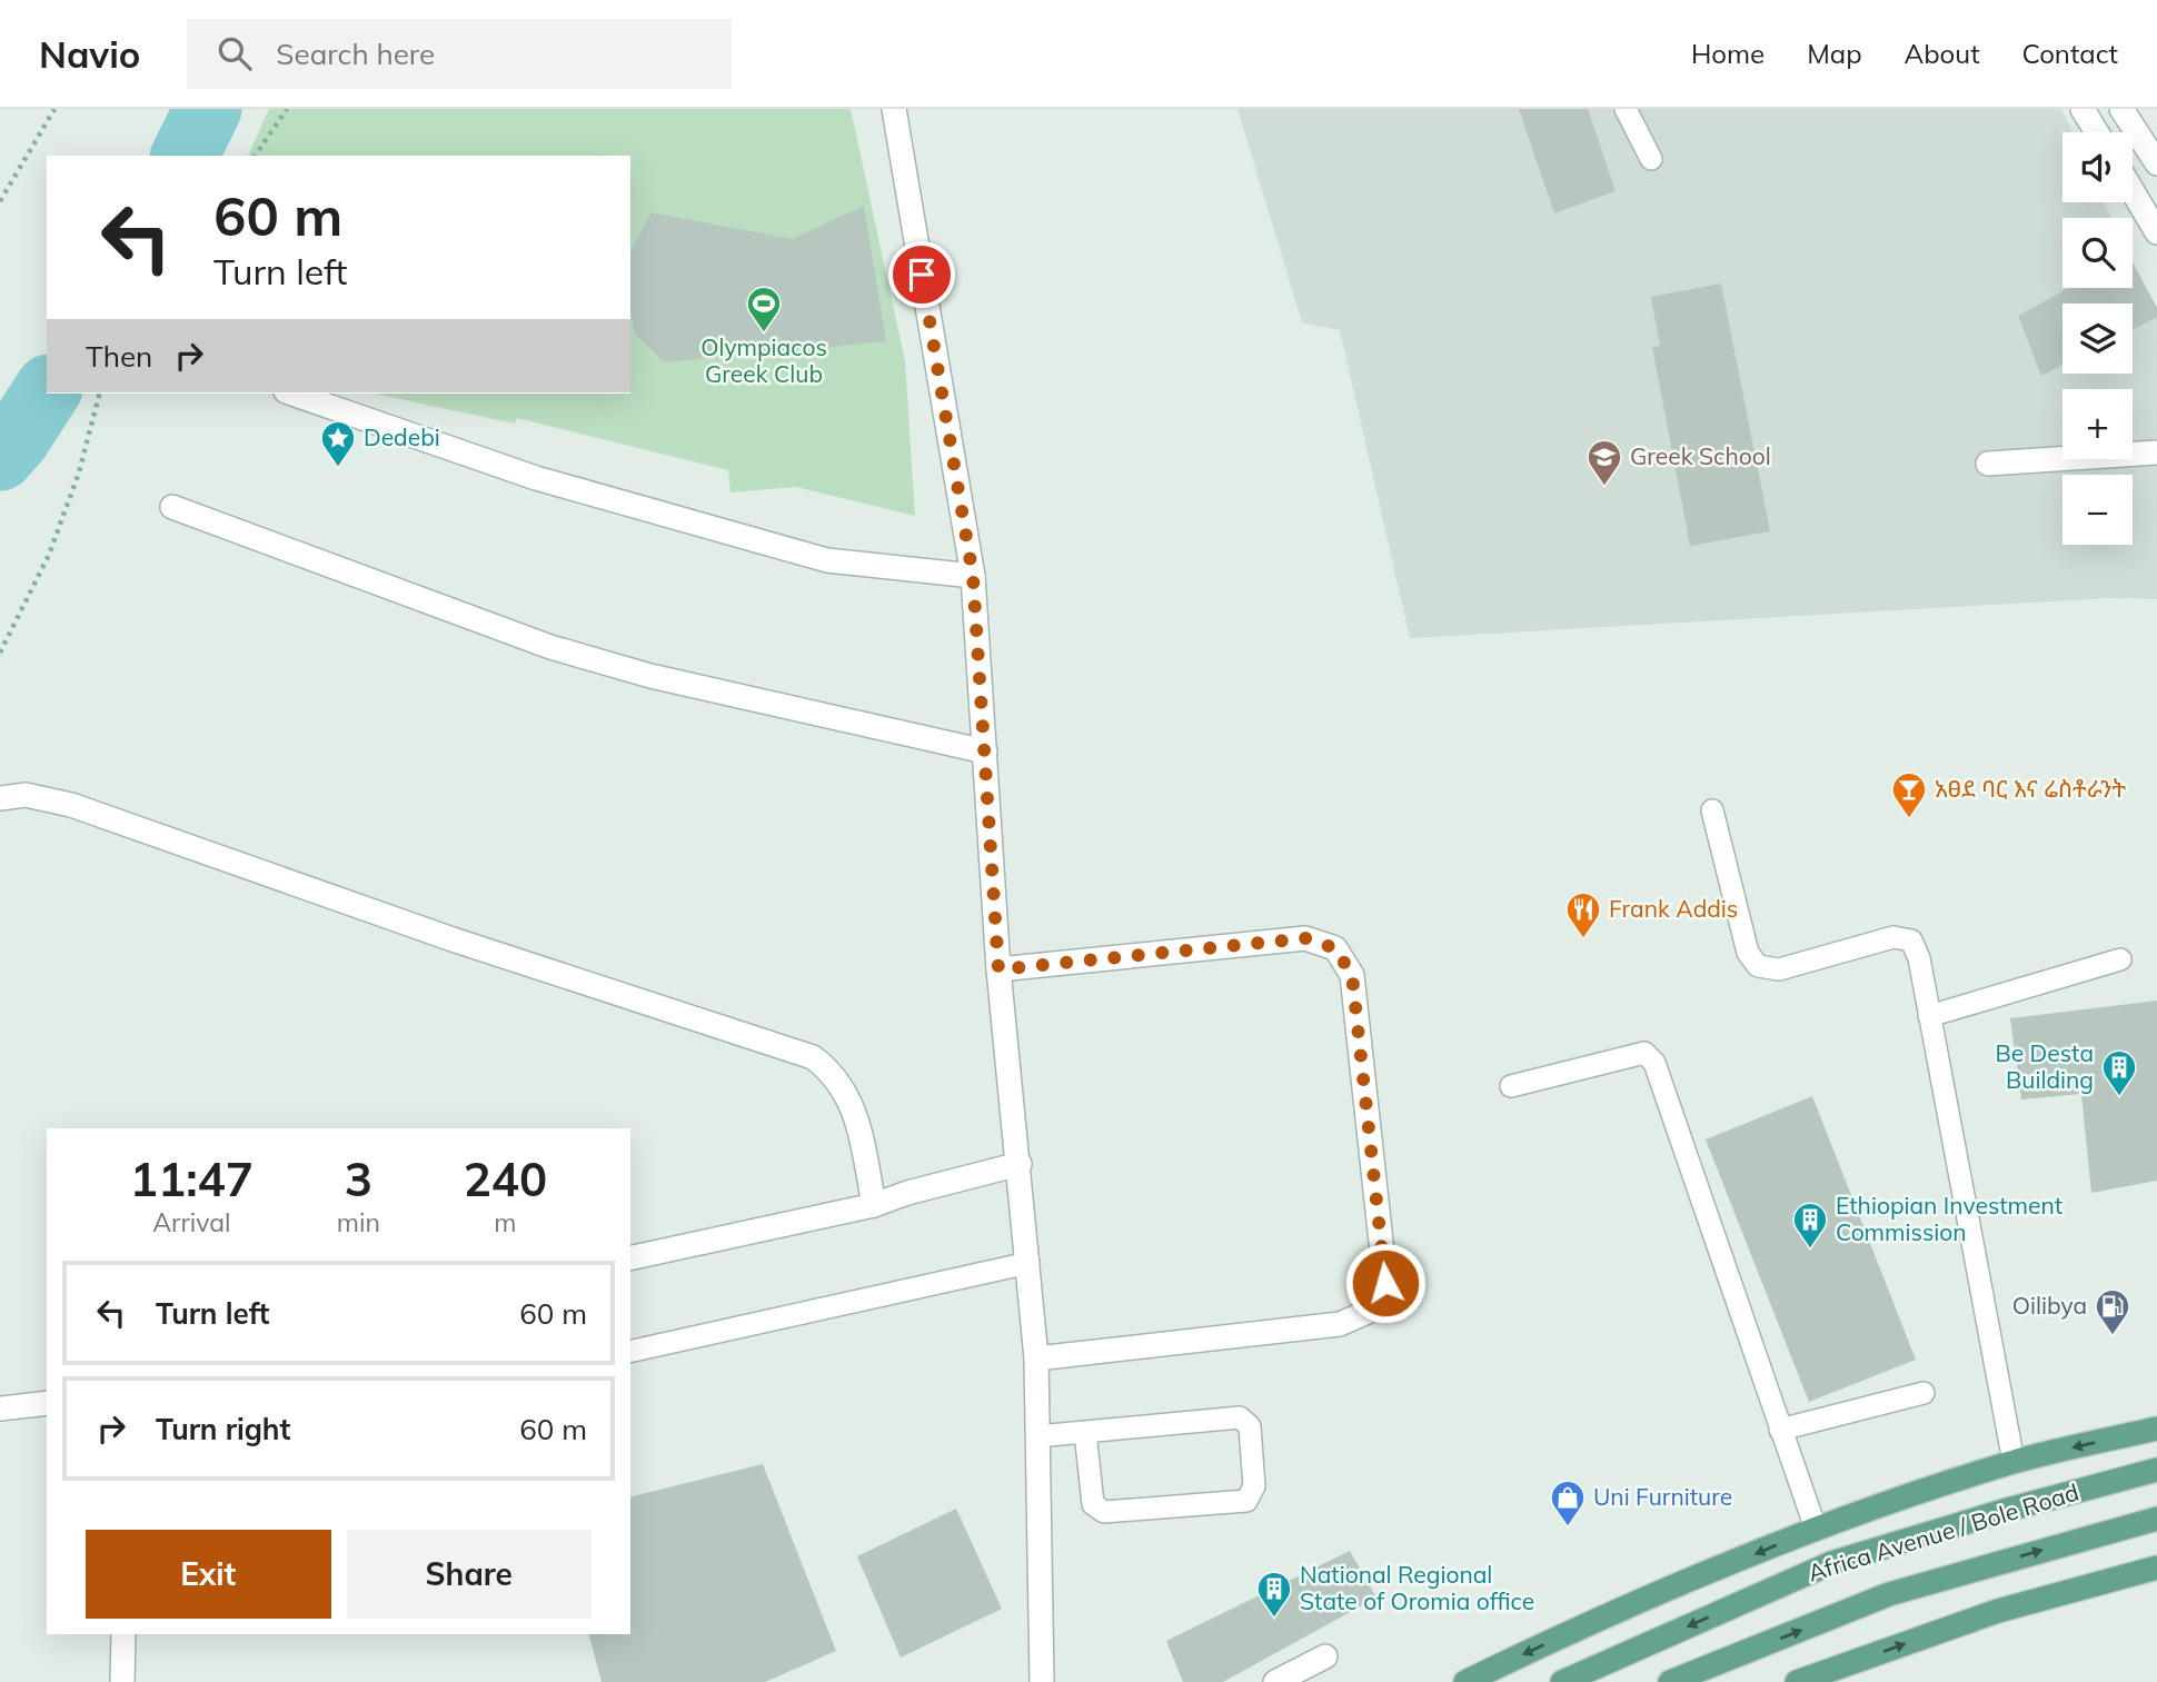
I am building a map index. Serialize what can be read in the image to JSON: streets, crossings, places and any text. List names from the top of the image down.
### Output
{
  "streets": {
    "main road": ["Africa Avenue / Bole Road"]
  },
  "places": {
    "sports": ["Olympiacos Greek Club"],
    "place": ["Dedebi"],
    "school or university": ["Greek School"],
    "bar": ["አፀደ ባር እና ሬስቶራንት"],
    "restaurant": ["Frank Addis"],
    "building": ["Be Desta Building", "Ethiopian Investment Commission", "National Regional State of Oromia office"],
    "fuel station": ["Oilibya"],
    "shop": ["Uni Furniture"]
  },
  "page": {
    "header": "Navio",
    "search": "Search here",
    "nav": [
      "Home",
      "Map",
      "About",
      "Contact"
    ],
    "map_buttons": ["+", "−"],
    "turn": ["60 m", "Turn left"],
    "then": "Then",
    "eta": [
      "11:47",
      "Arrival",
      "3",
      "min",
      "240",
      "m"
    ],
    "list": [
      {
        "name": "Turn left",
        "value": "60 m"
      },
      {
        "name": "Turn right",
        "value": "60 m"
      }
    ],
    "buttons": ["Exit", "Share"]
  }
}
